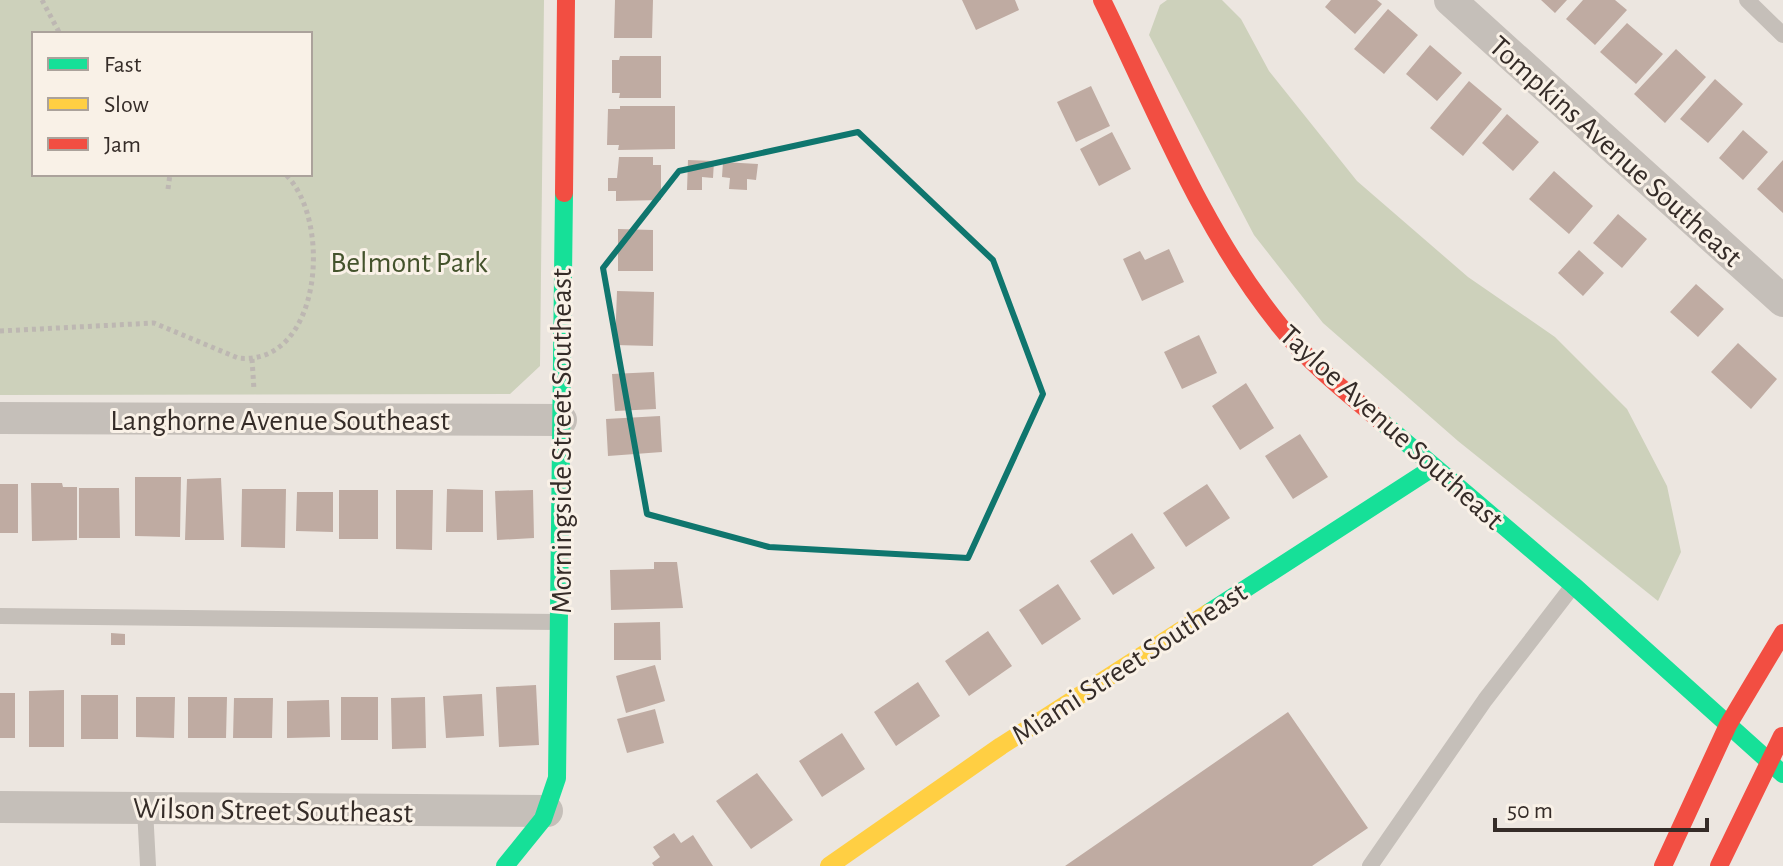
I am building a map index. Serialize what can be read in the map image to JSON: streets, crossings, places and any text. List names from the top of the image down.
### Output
{
  "streets": {
    "street": [
      "Tompkins Avenue Southeast",
      "Langhorne Avenue Southeast",
      "Tayloe Avenue Southeast",
      "Morningside Street Southeast",
      "Miami Street Southeast",
      "Wilson Street Southeast"
    ]
  },
  "crossings": [
    ["Langhorne Avenue Southeast", "Morningside Street Southeast"],
    ["Tayloe Avenue Southeast", "Miami Street Southeast"],
    ["Morningside Street Southeast", "Wilson Street Southeast"]
  ],
  "parks": ["Belmont Park"],
  "legend": ["Fast", "Slow", "Jam"],
  "scale_bar": "50 m"
}
